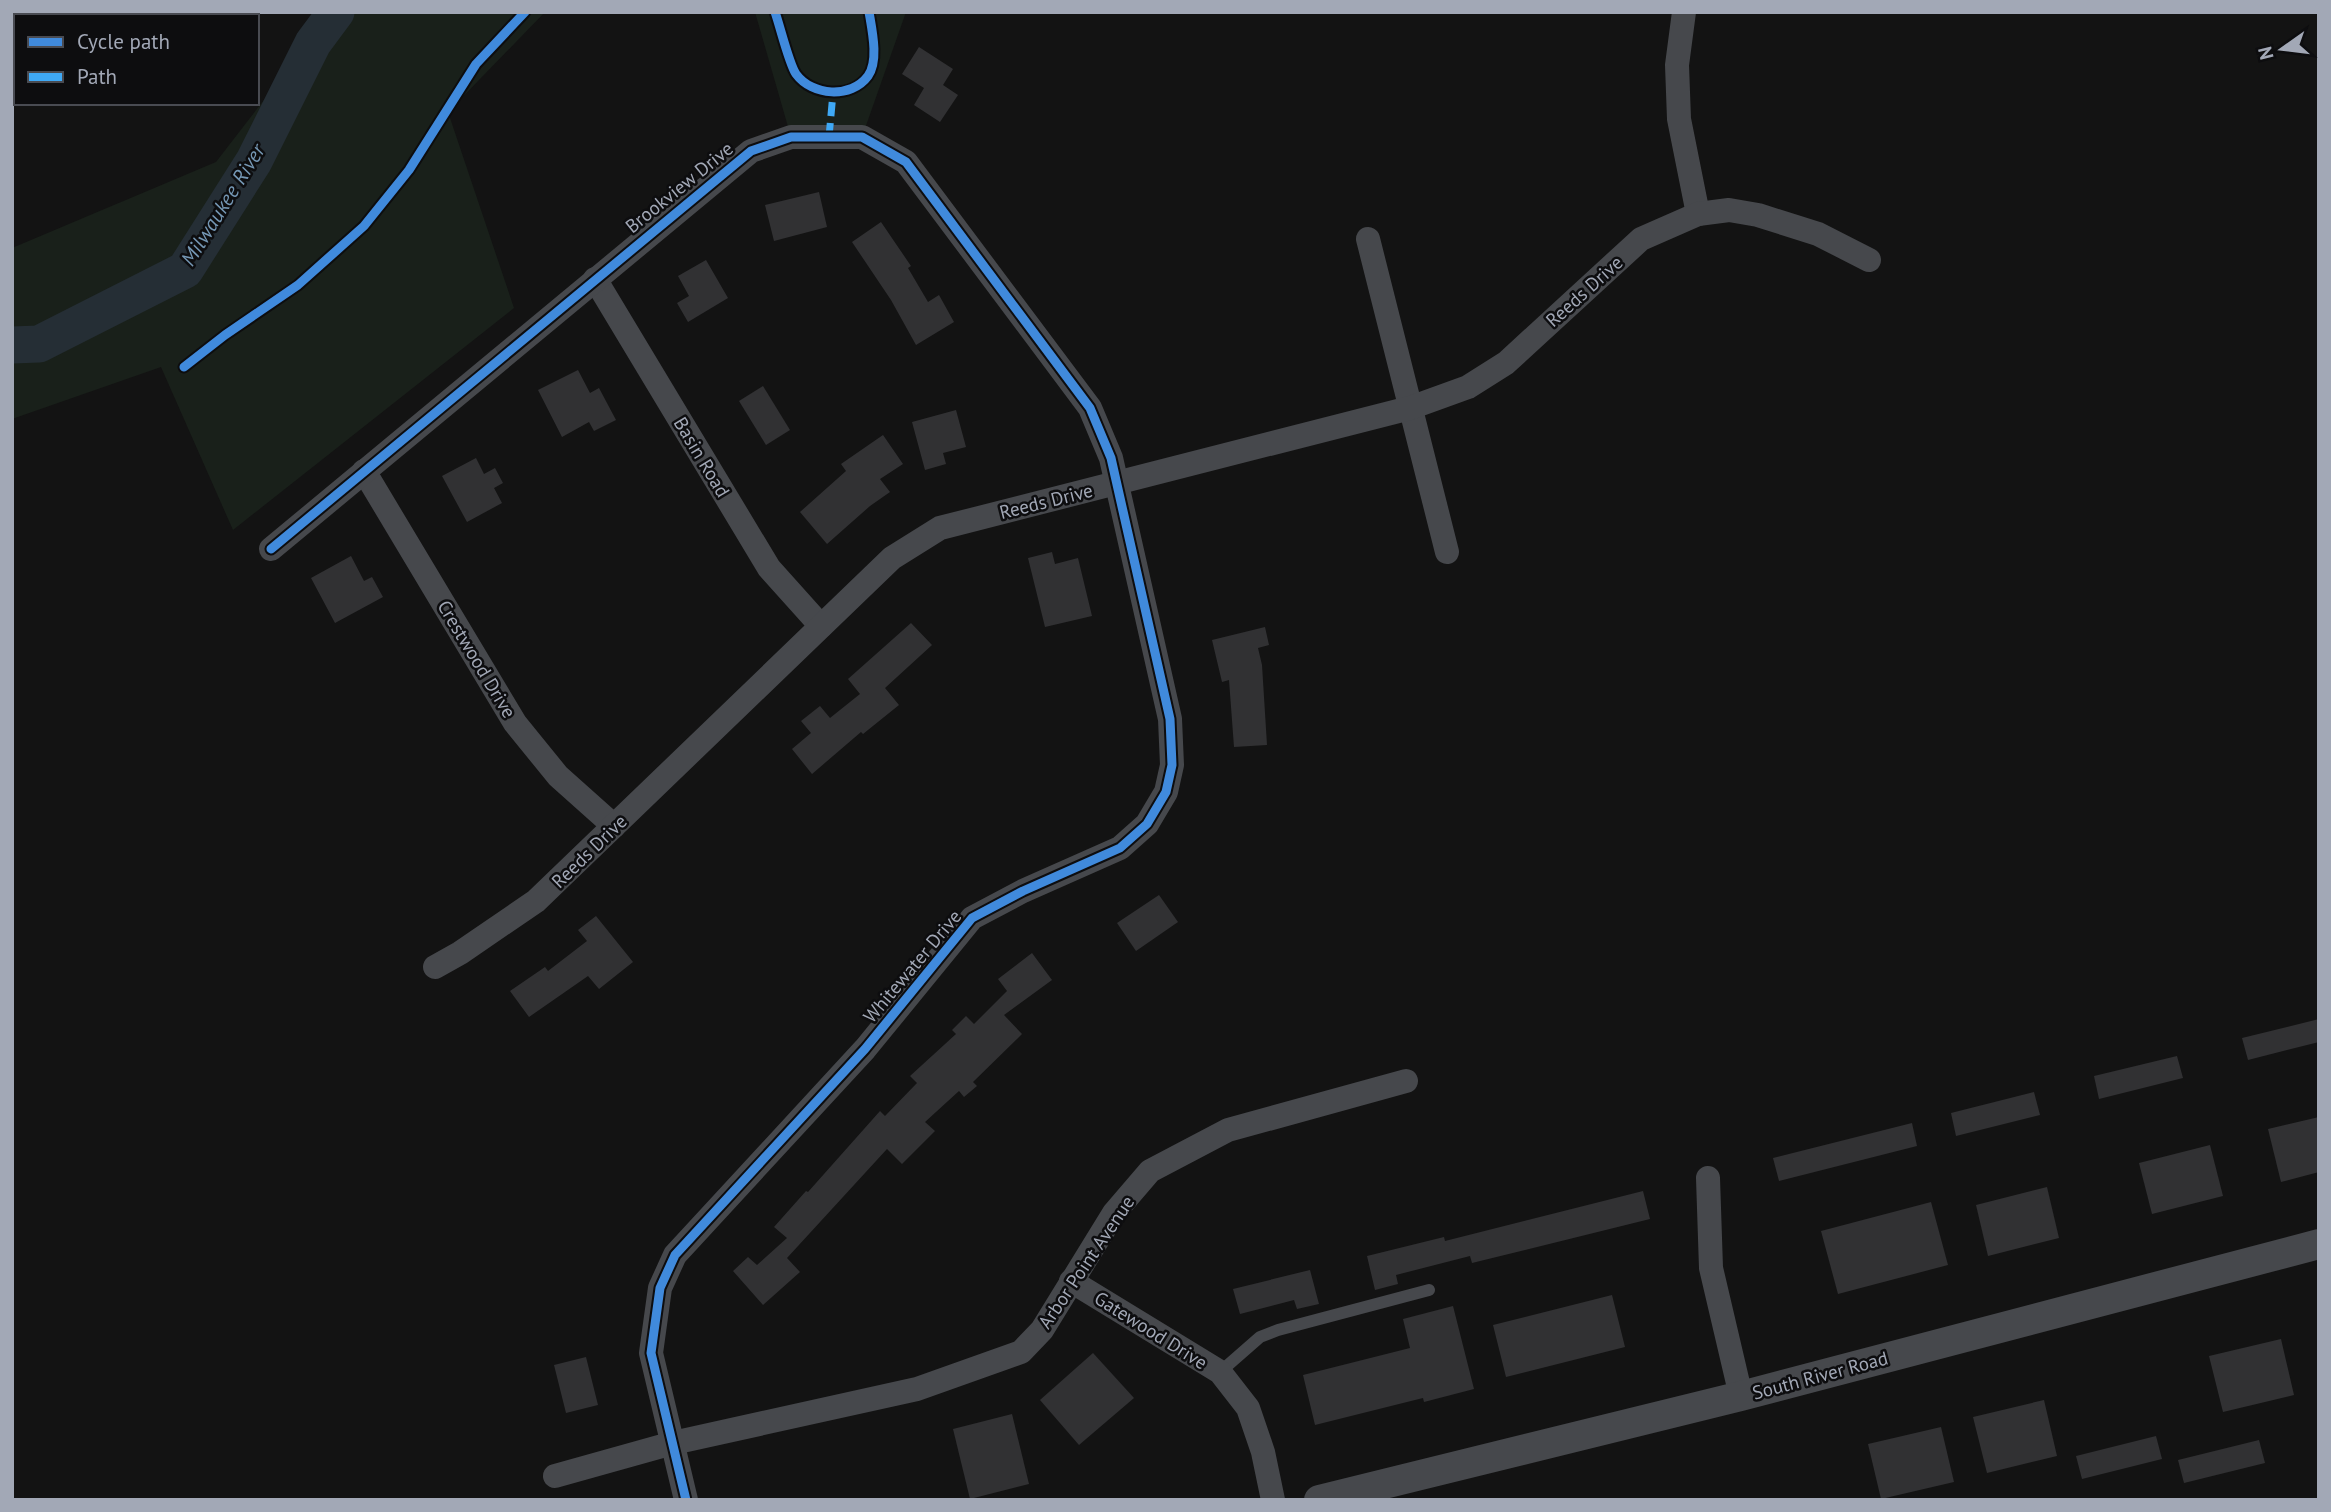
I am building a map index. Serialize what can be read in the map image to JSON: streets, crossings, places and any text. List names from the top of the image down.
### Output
{
  "streets": {
    "street": [
      "Brookview Drive",
      "Reeds Drive",
      "Basin Road",
      "Crestwood Drive",
      "Whitewater Drive",
      "Arbor Point Avenue",
      "Gatewood Drive",
      "South River Road"
    ]
  },
  "crossings": [
    ["Brookview Drive", "Reeds Drive"],
    ["Brookview Drive", "Basin Road"],
    ["Brookview Drive", "Crestwood Drive"],
    ["Brookview Drive", "Whitewater Drive"],
    ["Reeds Drive", "Basin Road"],
    ["Reeds Drive", "Crestwood Drive"],
    ["Reeds Drive", "Whitewater Drive"],
    ["Whitewater Drive", "Arbor Point Avenue"],
    ["Arbor Point Avenue", "Gatewood Drive"]
  ],
  "water": ["Milwaukee River"],
  "legend": ["Cycle path", "Path"],
  "north": "left"
}
